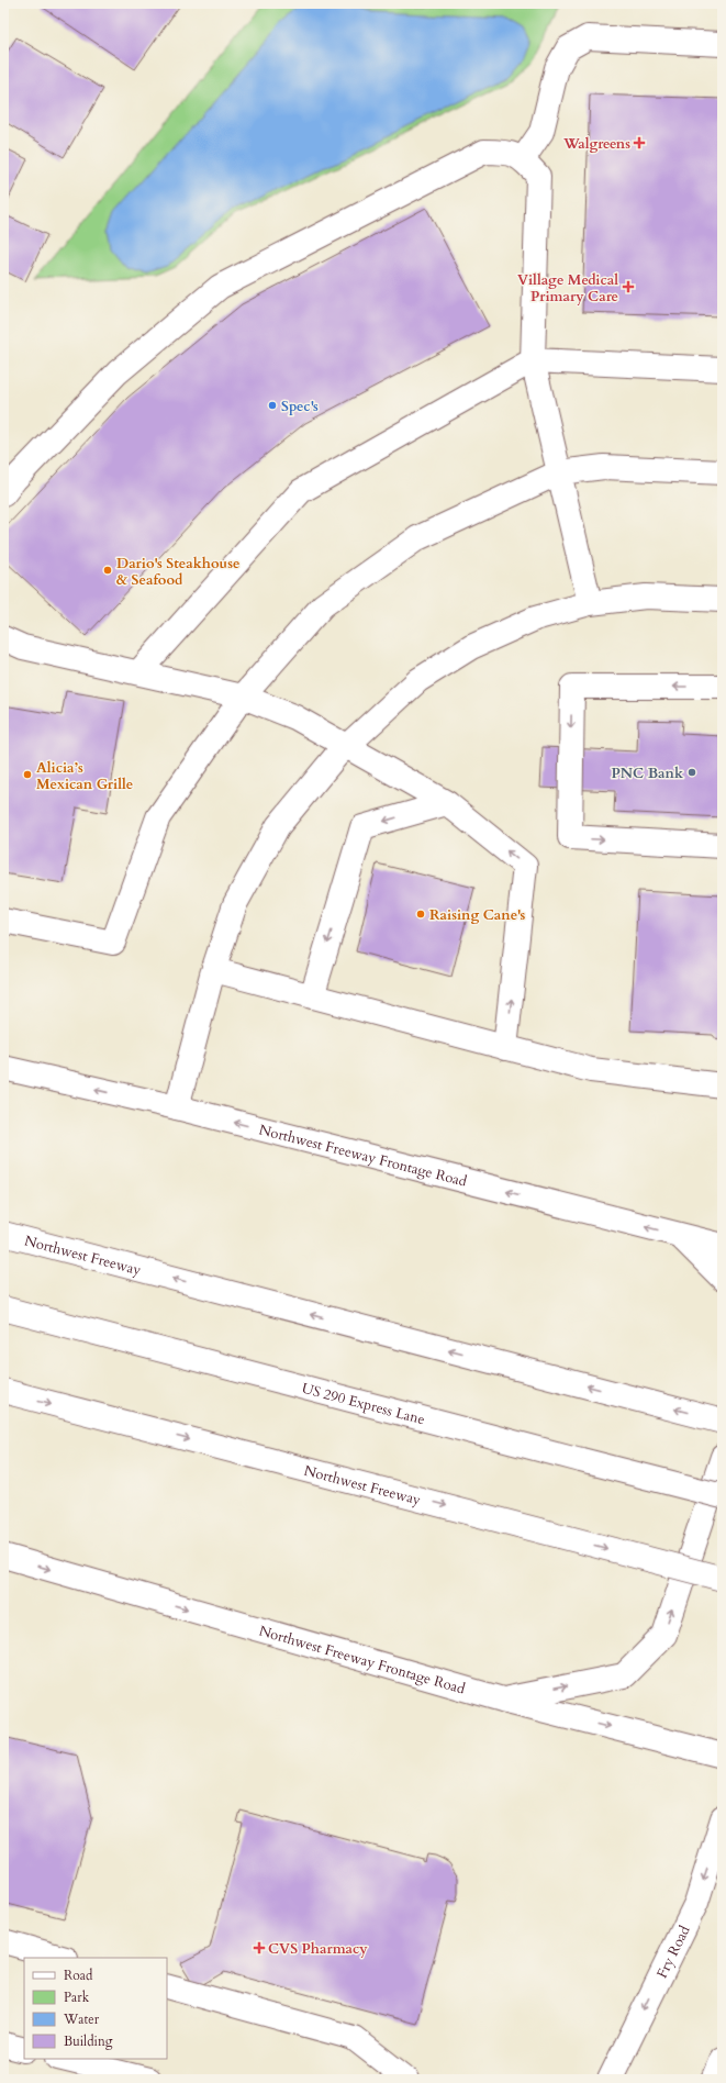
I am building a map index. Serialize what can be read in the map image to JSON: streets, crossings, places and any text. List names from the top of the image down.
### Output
{
  "streets": {
    "main road": [
      "Northwest Freeway Frontage Road",
      "Northwest Freeway",
      "US 290 Express Lane",
      "Fry Road"
    ]
  },
  "one_way": ["Fry Road"],
  "places": {
    "health": ["Walgreens", "Village Medical Primary Care", "CVS Pharmacy"],
    "other": [
      "Spec's",
      "Dario's Steakhouse & Seafood",
      "PNC Bank",
      "Alicia’s Mexican Grille",
      "Raising Cane's"
    ]
  },
  "legend": [
    "Road",
    "Park",
    "Water",
    "Building"
  ]
}
